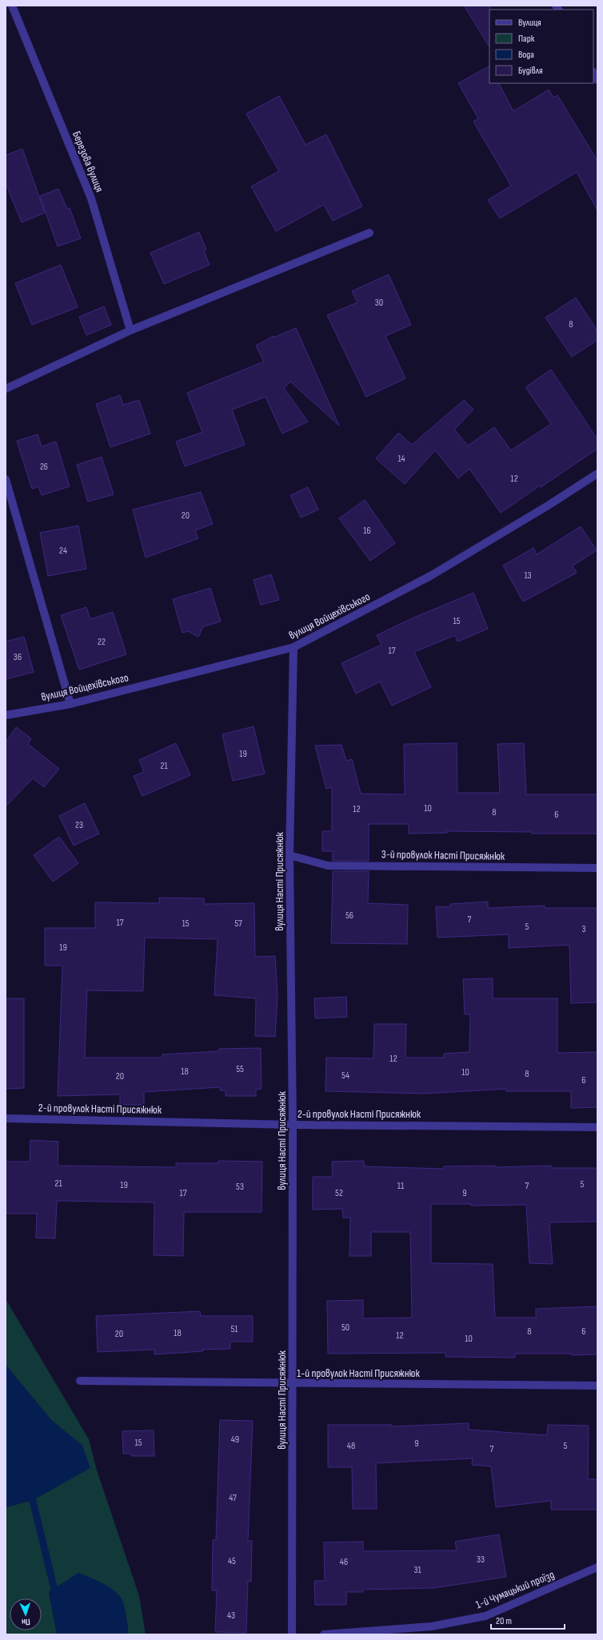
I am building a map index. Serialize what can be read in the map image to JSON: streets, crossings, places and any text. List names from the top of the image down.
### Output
{
  "streets": {
    "street": [
      "Березова вулиця",
      "вулиця Войцехівського",
      "3-й провулок Насті Присяжнюк",
      "вулиця Насті Присяжнюк",
      "2-й провулок Насті Присяжнюк",
      "1-й провулок Насті Присяжнюк",
      "1-й Чумацький проїзд"
    ]
  },
  "crossings": [
    ["вулиця Войцехівського", "вулиця Насті Присяжнюк"],
    ["3-й провулок Насті Присяжнюк", "вулиця Насті Присяжнюк"],
    ["вулиця Насті Присяжнюк", "2-й провулок Насті Присяжнюк"],
    ["вулиця Насті Присяжнюк", "1-й провулок Насті Присяжнюк"]
  ],
  "house_numbers": [
    "30",
    "8",
    "14",
    "26",
    "12",
    "20",
    "16",
    "24",
    "13",
    "15",
    "22",
    "17",
    "36",
    "19",
    "21",
    "10",
    "12",
    "8",
    "6",
    "23",
    "56",
    "7",
    "17",
    "15",
    "57",
    "5",
    "3",
    "19",
    "12",
    "55",
    "18",
    "10",
    "8",
    "54",
    "20",
    "6",
    "21",
    "5",
    "19",
    "11",
    "7",
    "53",
    "17",
    "52",
    "9",
    "50",
    "51",
    "8",
    "6",
    "18",
    "20",
    "12",
    "10",
    "49",
    "15",
    "9",
    "48",
    "5",
    "7",
    "47",
    "33",
    "45",
    "46",
    "31",
    "43"
  ],
  "legend": [
    "Вулиця",
    "Парк",
    "Вода",
    "Будівля"
  ],
  "scale_bar": "20 m",
  "north": "bottom"
}
